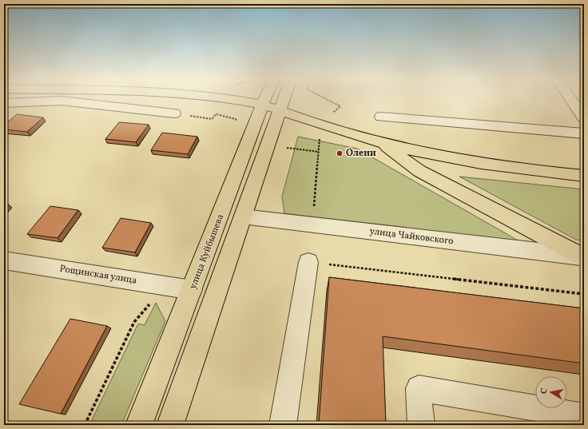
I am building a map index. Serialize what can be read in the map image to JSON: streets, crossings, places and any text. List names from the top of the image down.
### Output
{
  "streets": {
    "main road": ["улица Чайковского", "улица Куйбышева"],
    "street": ["Рощинская улица"]
  },
  "crossings": [
    ["улица Чайковского", "улица Куйбышева"],
    ["улица Куйбышева", "Рощинская улица"]
  ],
  "places": ["Олени"],
  "north": "left"
}
